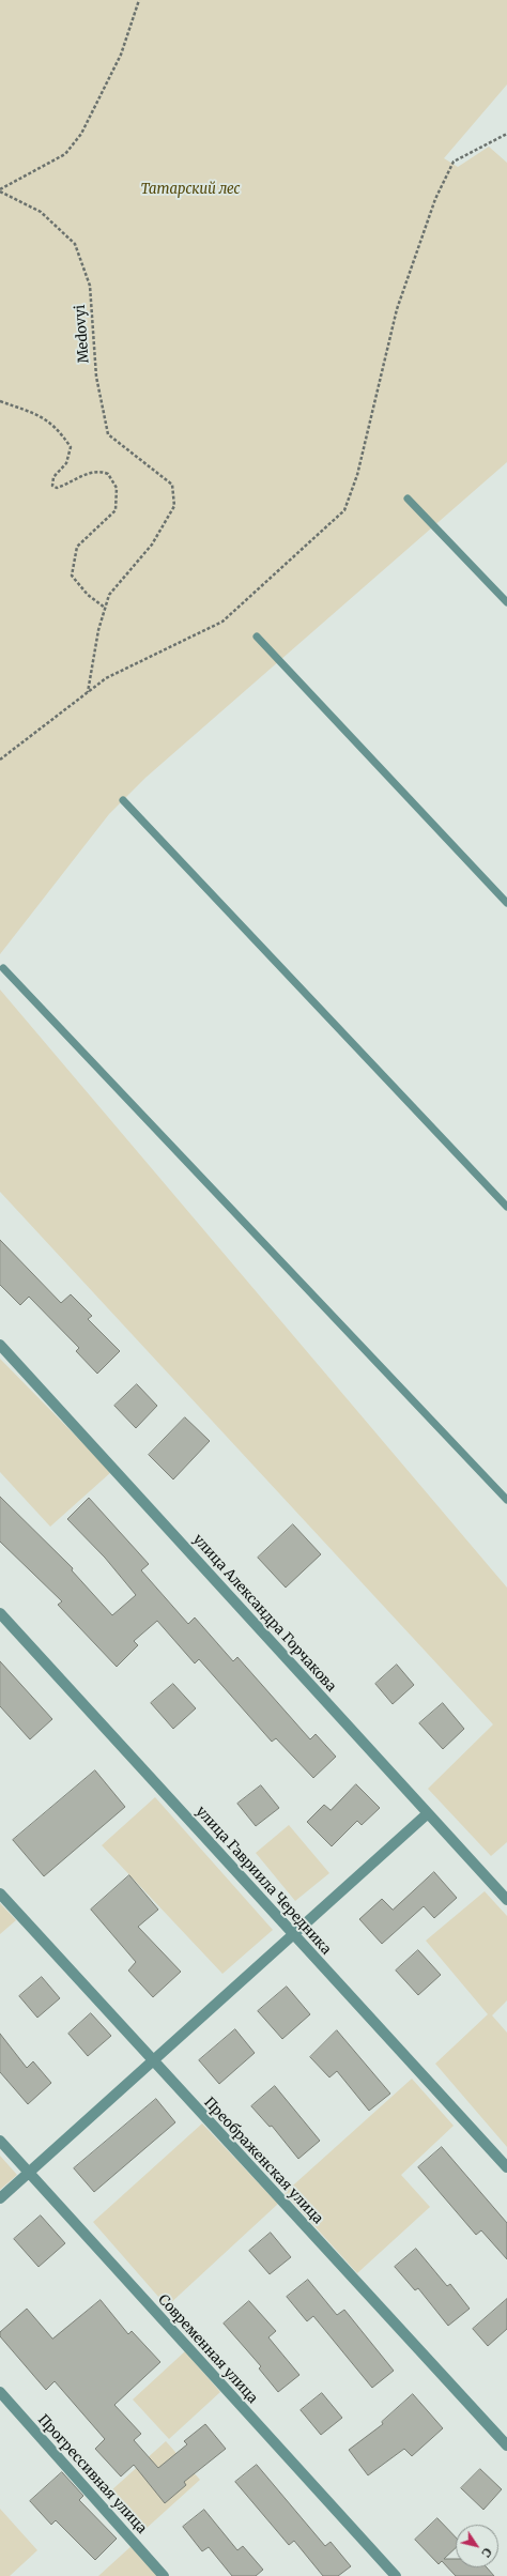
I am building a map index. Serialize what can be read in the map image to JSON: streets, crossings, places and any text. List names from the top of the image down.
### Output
{
  "streets": {
    "street": [
      "улица Александра Горчакова",
      "улица Гавриила Чередника",
      "Преображенская улица",
      "Современная улица",
      "Прогрессивная улица"
    ],
    "path": ["Medovyi"]
  },
  "parks": ["Татарский лес"],
  "north": "bottom right"
}
